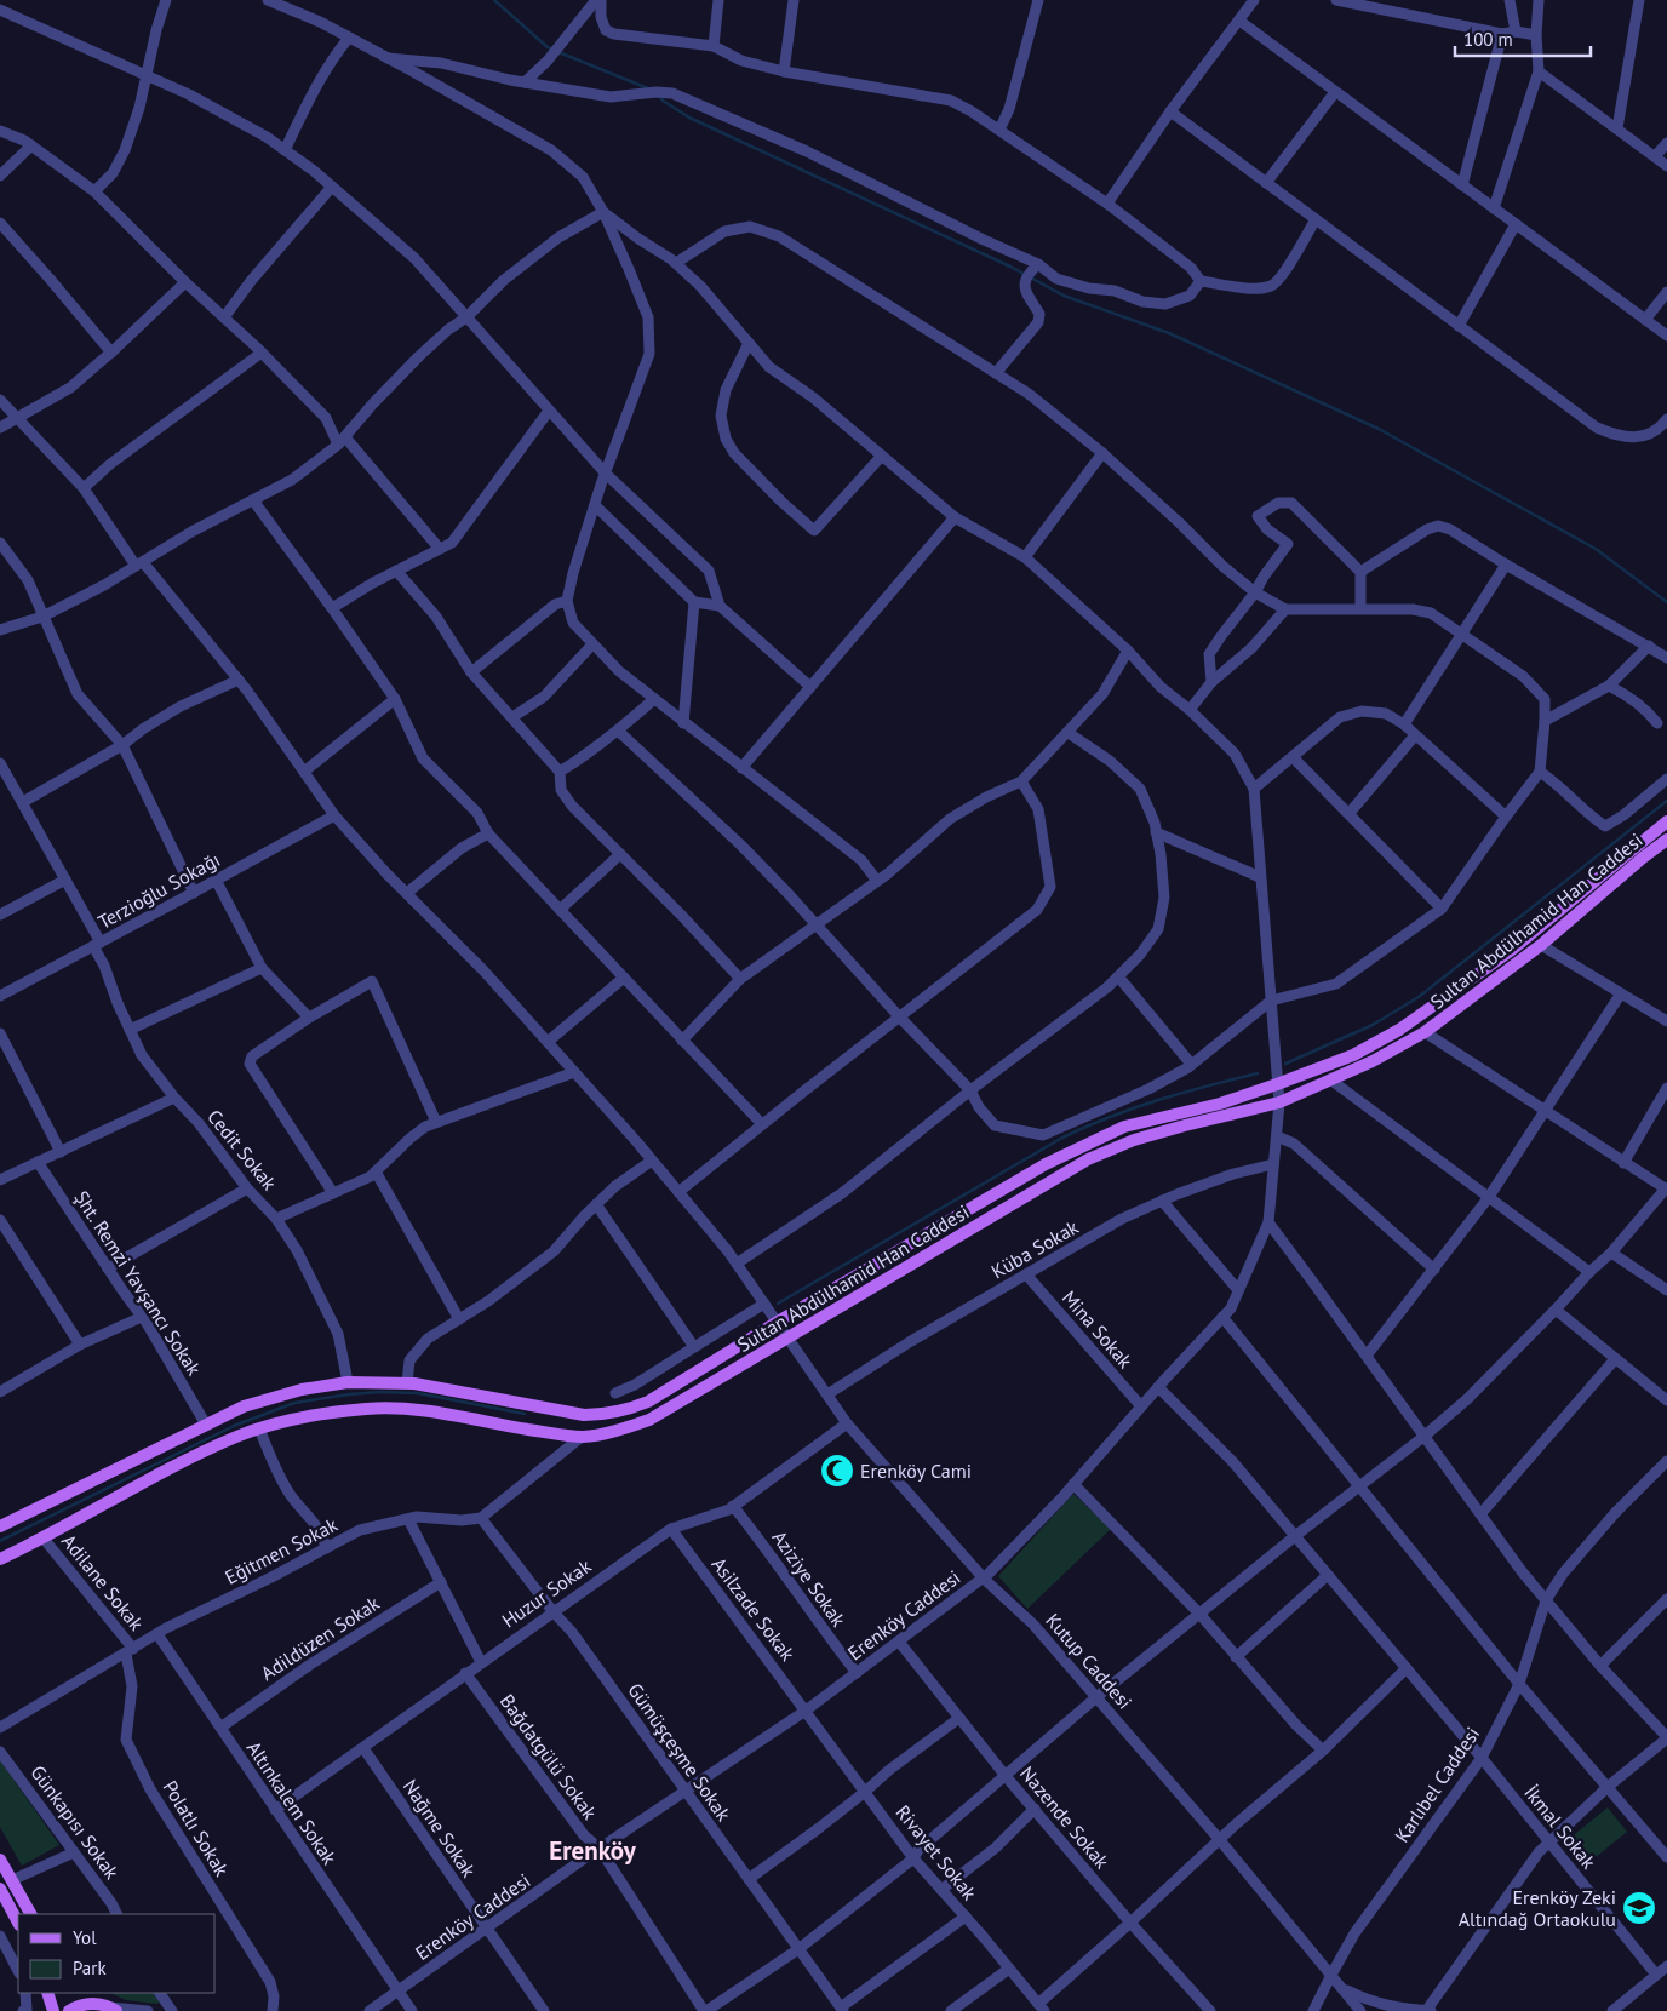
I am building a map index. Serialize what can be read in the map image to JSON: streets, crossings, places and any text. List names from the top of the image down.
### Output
{
  "streets": {
    "main road": ["Sultan Abdülhamid Han Caddesi"],
    "street": [
      "Terzioğlu Sokağı",
      "Cedit Sokak",
      "Küba Sokak",
      "Şht. Remzi Yavşancı Sokak",
      "Mina Sokak",
      "Eğitmen Sokak",
      "Aziziye Sokak",
      "Adilane Sokak",
      "Huzur Sokak",
      "Asilzade Sokak",
      "Erenköy Caddesi",
      "Adildüzen Sokak",
      "Kutup Caddesi",
      "Gümüşçeşme Sokak",
      "Bağdatgülü Sokak",
      "Karlıbel Caddesi",
      "Altınkalem Sokak",
      "Nazende Sokak",
      "Günkapısı Sokak",
      "İkmal Sokak",
      "Polatlı Sokak",
      "Nağme Sokak",
      "Rivayet Sokak"
    ]
  },
  "crossings": [
    ["Terzioğlu Sokağı", "Cedit Sokak"],
    ["Terzioğlu Sokağı", "Kutup Caddesi"],
    ["Sultan Abdülhamid Han Caddesi", "Cedit Sokak"],
    ["Sultan Abdülhamid Han Caddesi", "Şht. Remzi Yavşancı Sokak"],
    ["Sultan Abdülhamid Han Caddesi", "Adilane Sokak"],
    ["Sultan Abdülhamid Han Caddesi", "Erenköy Caddesi"],
    ["Sultan Abdülhamid Han Caddesi", "Kutup Caddesi"],
    ["Küba Sokak", "Mina Sokak"],
    ["Küba Sokak", "Erenköy Caddesi"],
    ["Küba Sokak", "Kutup Caddesi"],
    ["Mina Sokak", "Erenköy Caddesi"],
    ["Eğitmen Sokak", "Adilane Sokak"],
    ["Eğitmen Sokak", "Gümüşçeşme Sokak"],
    ["Eğitmen Sokak", "Altınkalem Sokak"],
    ["Eğitmen Sokak", "Polatlı Sokak"],
    ["Aziziye Sokak", "Huzur Sokak"],
    ["Aziziye Sokak", "Erenköy Caddesi"],
    ["Adilane Sokak", "Polatlı Sokak"],
    ["Huzur Sokak", "Asilzade Sokak"],
    ["Huzur Sokak", "Kutup Caddesi"],
    ["Huzur Sokak", "Gümüşçeşme Sokak"],
    ["Huzur Sokak", "Bağdatgülü Sokak"],
    ["Huzur Sokak", "Altınkalem Sokak"],
    ["Huzur Sokak", "Nağme Sokak"],
    ["Asilzade Sokak", "Erenköy Caddesi"],
    ["Asilzade Sokak", "Rivayet Sokak"],
    ["Erenköy Caddesi", "Kutup Caddesi"],
    ["Erenköy Caddesi", "Gümüşçeşme Sokak"],
    ["Erenköy Caddesi", "Bağdatgülü Sokak"],
    ["Erenköy Caddesi", "Altınkalem Sokak"],
    ["Erenköy Caddesi", "Nazende Sokak"],
    ["Erenköy Caddesi", "İkmal Sokak"],
    ["Erenköy Caddesi", "Nağme Sokak"],
    ["Erenköy Caddesi", "Rivayet Sokak"],
    ["Adildüzen Sokak", "Altınkalem Sokak"],
    ["Kutup Caddesi", "Karlıbel Caddesi"],
    ["Karlıbel Caddesi", "İkmal Sokak"]
  ],
  "districts": ["Erenköy"],
  "places": {
    "mosque": ["Erenköy Cami"],
    "school or university": ["Erenköy Zeki Altındağ Ortaokulu"]
  },
  "legend": ["Yol", "Park"],
  "scale_bar": "100 m"
}
